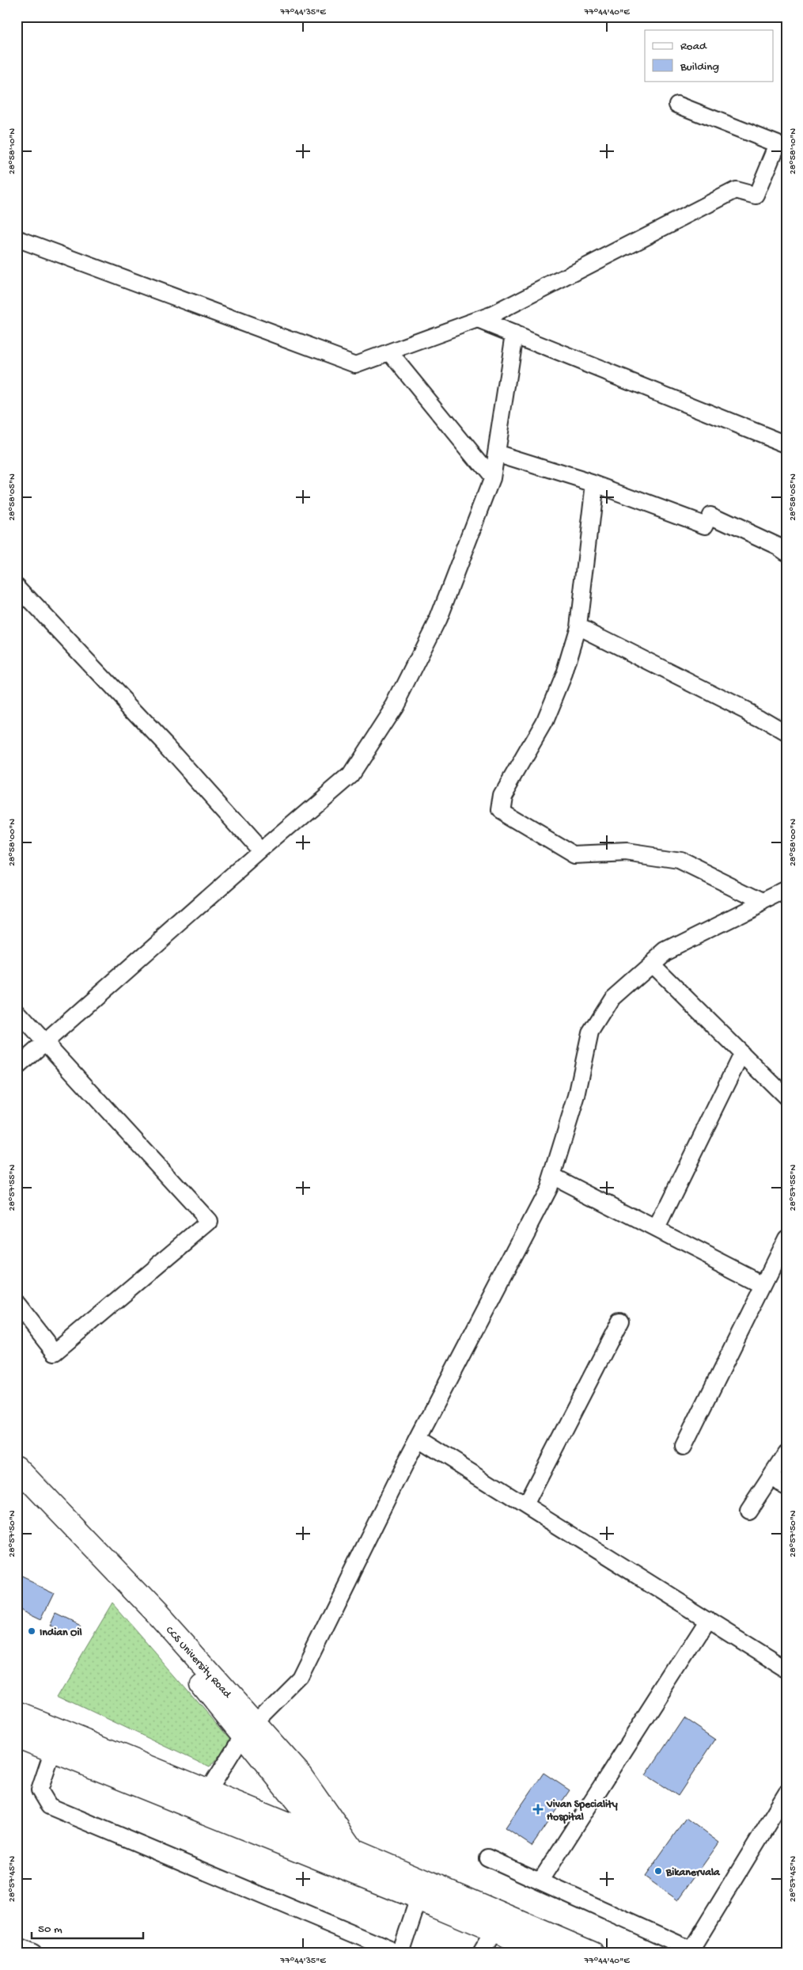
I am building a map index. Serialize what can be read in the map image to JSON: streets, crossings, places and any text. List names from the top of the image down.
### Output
{
  "streets": {
    "highway": ["CCS University Road"]
  },
  "places": {
    "other": ["Indian Oil", "Bikanervala"],
    "health": ["Vivan Speciality Hospital"]
  },
  "legend": ["Road", "Building"],
  "scale_bar": "50 m",
  "coordinates": [
    "77°44'35\"E",
    "77°44'40\"E",
    "28°58'10\"N",
    "28°58'05\"N",
    "28°58'00\"N",
    "28°57'55\"N",
    "28°57'50\"N",
    "28°57'45\"N"
  ]
}
